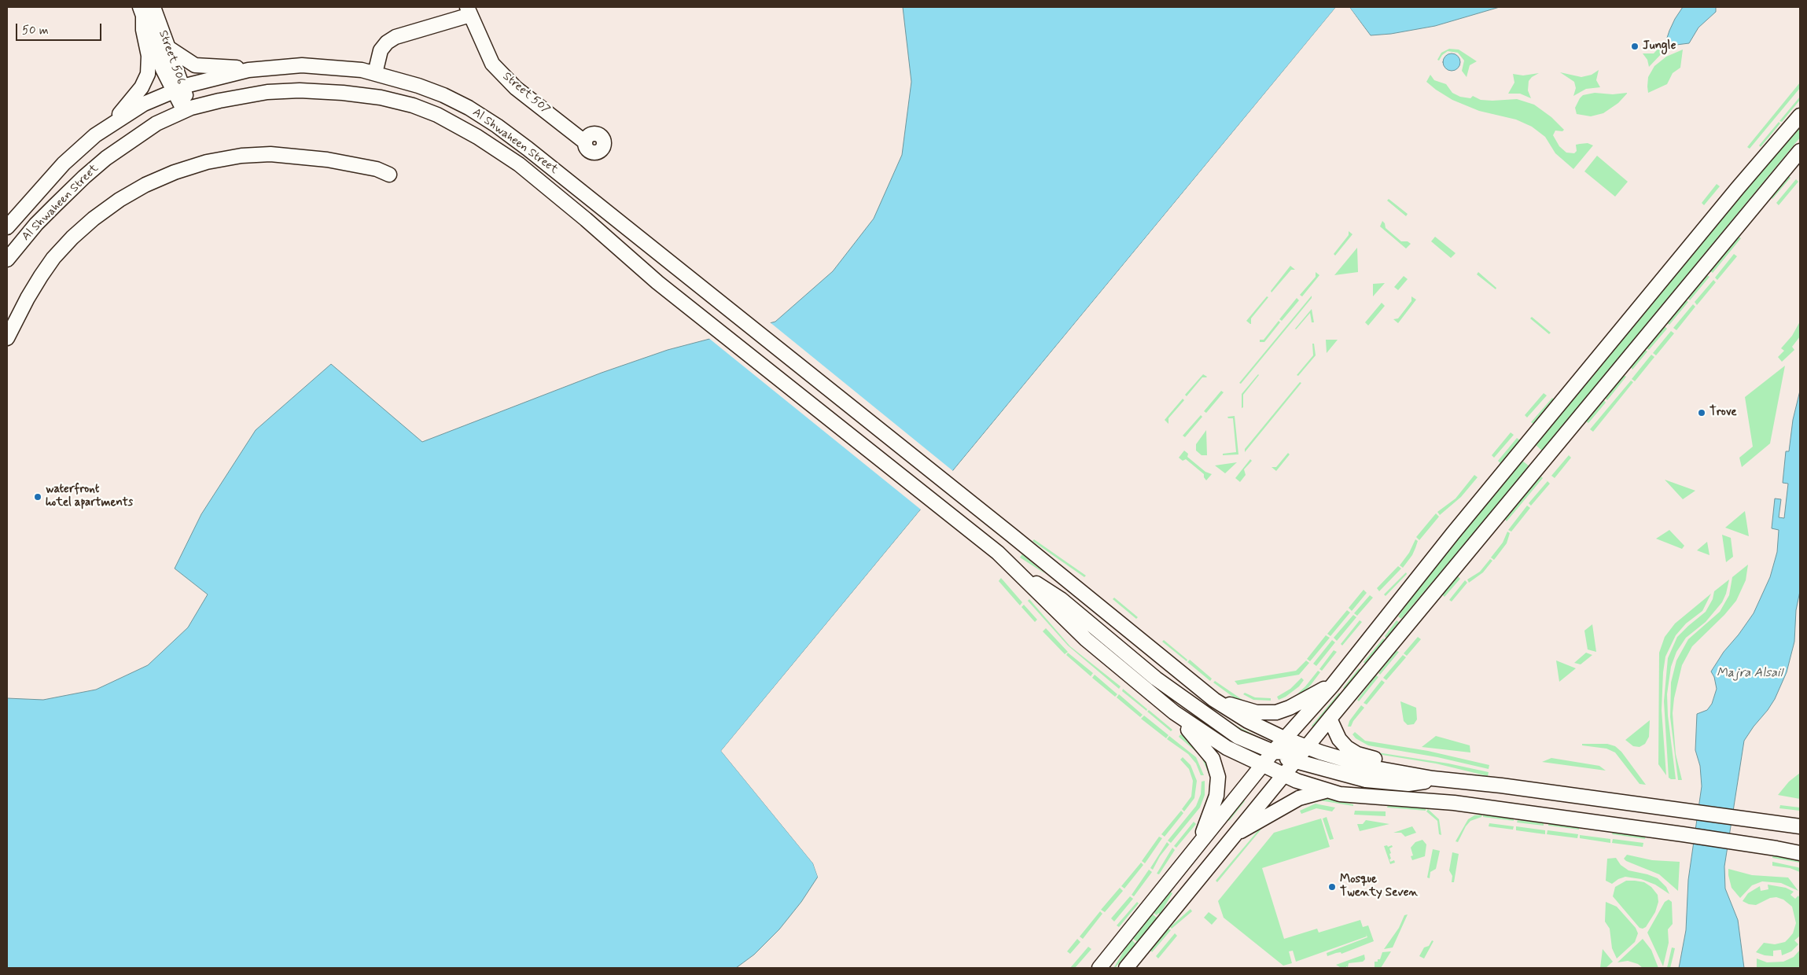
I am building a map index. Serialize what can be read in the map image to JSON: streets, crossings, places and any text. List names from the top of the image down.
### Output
{
  "streets": {
    "street": ["Street 506", "Street 507", "Al Shwaheen Street"]
  },
  "crossings": [
    ["Street 506", "Al Shwaheen Street"],
    ["Street 507", "Al Shwaheen Street"]
  ],
  "water": ["Majra Alsail"],
  "places": [
    "Jungle",
    "Trove",
    "waterfront hotel apartments",
    "Mosque Twenty Seven"
  ],
  "scale_bar": "50 m"
}
